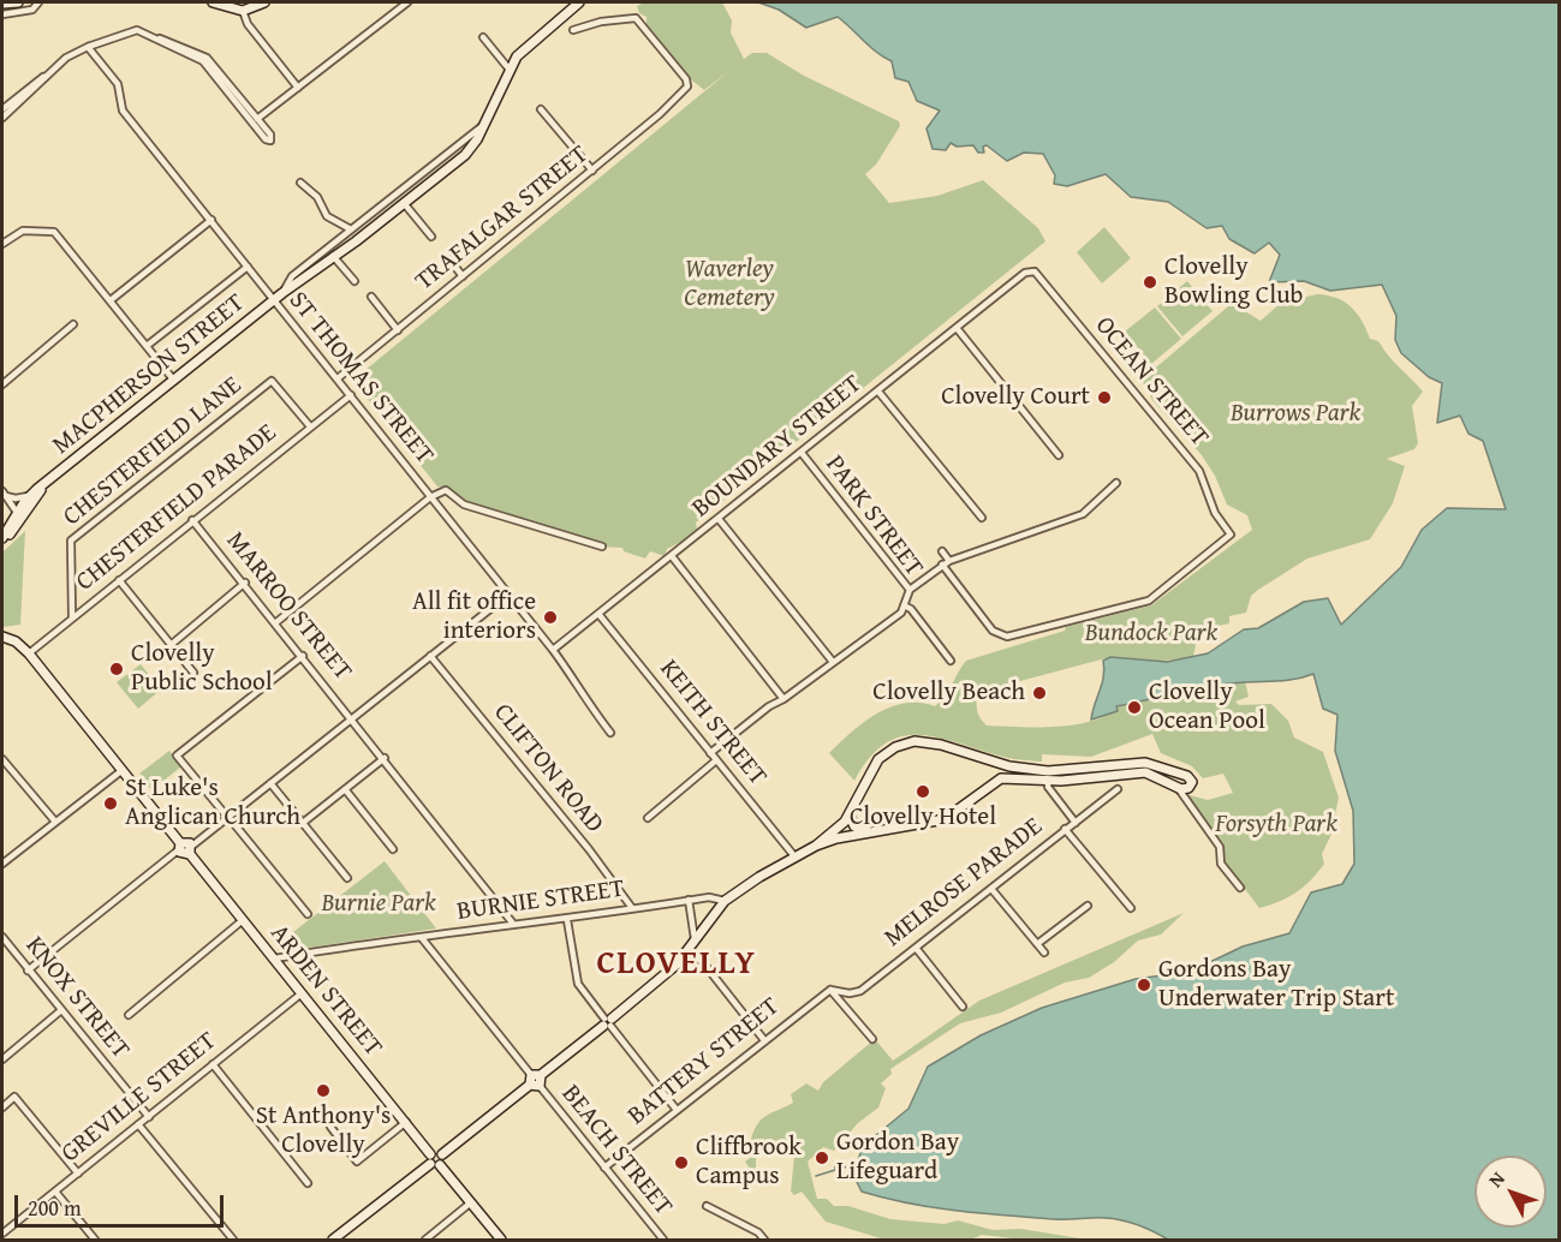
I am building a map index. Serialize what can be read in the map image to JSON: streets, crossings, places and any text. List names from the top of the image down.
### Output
{
  "streets": {
    "main road": ["MACPHERSON STREET", "ARDEN STREET"],
    "street": [
      "TRAFALGAR STREET",
      "ST THOMAS STREET",
      "OCEAN STREET",
      "BOUNDARY STREET",
      "CHESTERFIELD LANE",
      "CHESTERFIELD PARADE",
      "PARK STREET",
      "MARROO STREET",
      "KEITH STREET",
      "CLIFTON ROAD",
      "MELROSE PARADE",
      "BURNIE STREET",
      "KNOX STREET",
      "BATTERY STREET",
      "GREVILLE STREET",
      "BEACH STREET"
    ]
  },
  "crossings": [
    ["TRAFALGAR STREET", "ST THOMAS STREET"],
    ["MACPHERSON STREET", "ST THOMAS STREET"],
    ["ST THOMAS STREET", "BOUNDARY STREET"],
    ["ST THOMAS STREET", "CHESTERFIELD PARADE"],
    ["OCEAN STREET", "BOUNDARY STREET"],
    ["BOUNDARY STREET", "PARK STREET"],
    ["BOUNDARY STREET", "KEITH STREET"],
    ["CHESTERFIELD LANE", "CHESTERFIELD PARADE"],
    ["CHESTERFIELD PARADE", "MARROO STREET"],
    ["MARROO STREET", "BURNIE STREET"],
    ["CLIFTON ROAD", "BURNIE STREET"],
    ["MELROSE PARADE", "BATTERY STREET"],
    ["BURNIE STREET", "ARDEN STREET"],
    ["BURNIE STREET", "BEACH STREET"],
    ["ARDEN STREET", "GREVILLE STREET"],
    ["KNOX STREET", "GREVILLE STREET"],
    ["BATTERY STREET", "BEACH STREET"]
  ],
  "districts": ["CLOVELLY"],
  "parks": [
    "Waverley Cemetery",
    "Burrows Park",
    "Bundock Park",
    "Forsyth Park",
    "Burnie Park"
  ],
  "places": [
    "Clovelly Bowling Club",
    "Clovelly Court",
    "All fit office interiors",
    "Clovelly Public School",
    "Clovelly Beach",
    "Clovelly Ocean Pool",
    "Clovelly Hotel",
    "St Luke's Anglican Church",
    "Gordons Bay Underwater Trip Start",
    "St Anthony's Clovelly",
    "Gordon Bay Lifeguard",
    "Cliffbrook Campus"
  ],
  "scale_bar": "200 m",
  "north": "top left"
}
